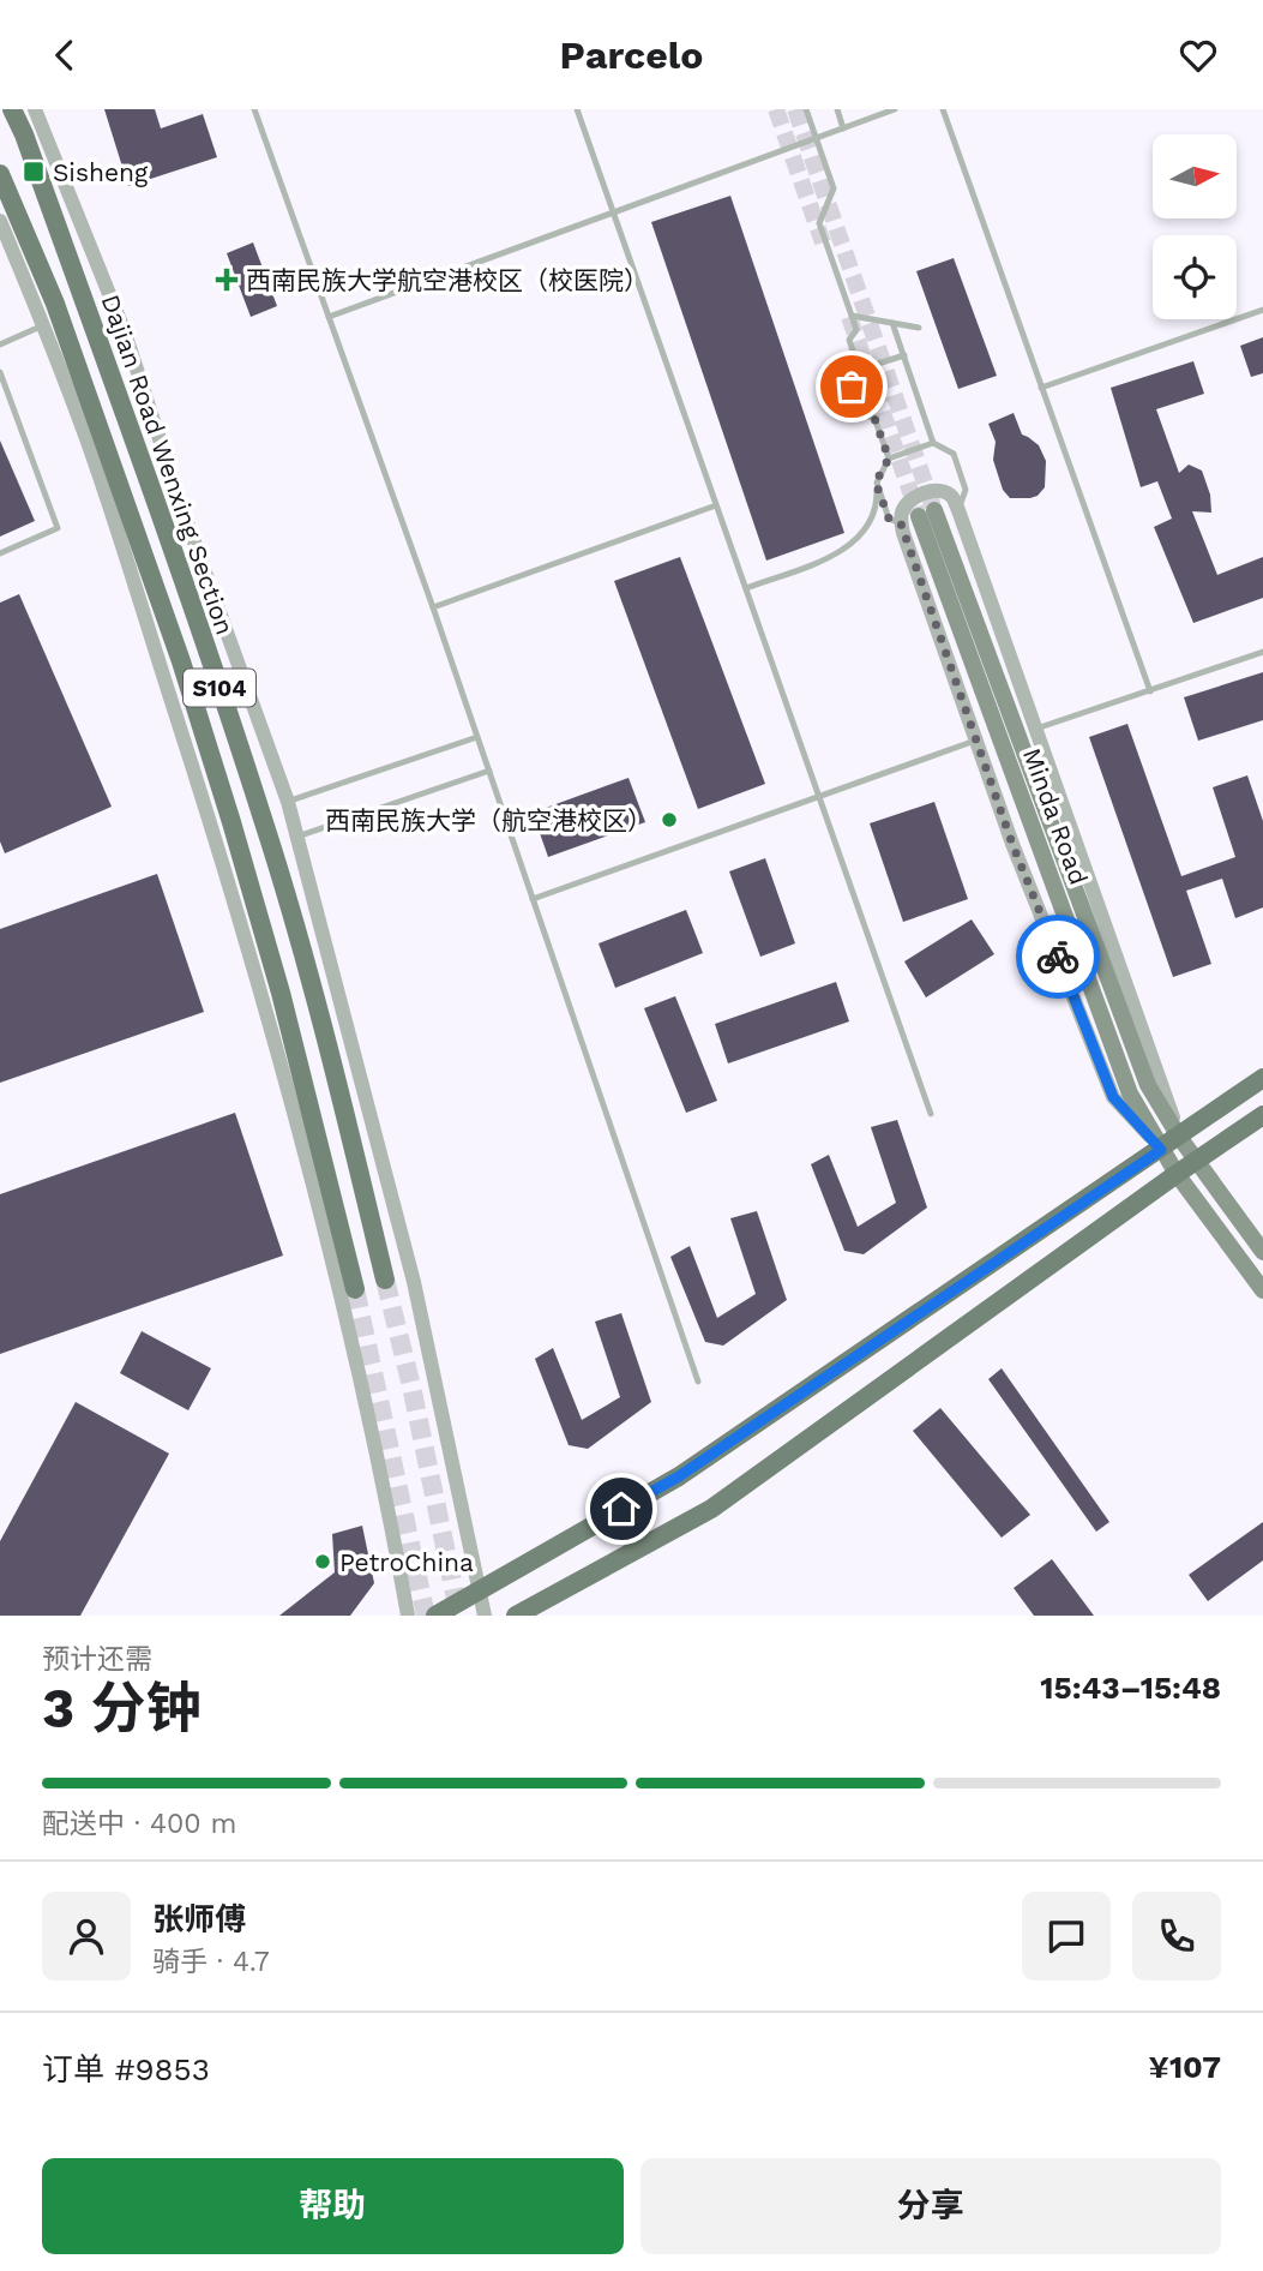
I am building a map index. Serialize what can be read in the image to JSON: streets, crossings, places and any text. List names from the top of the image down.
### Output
{
  "streets": {
    "main road": ["Dajian Road Wenxing Section", "S104", "Minda Road"]
  },
  "places": {
    "transit": ["Sisheng"],
    "health": ["西南民族大学航空港校区（校医院）"],
    "other": ["西南民族大学（航空港校区）", "PetroChina"]
  },
  "north": "right",
  "page": {
    "header": "Parcelo",
    "heading": ["3 分钟", "预计还需", "15:43–15:48"],
    "panel": [
      "张师傅",
      "骑手 · 4.7",
      "订单 #9853",
      "¥107"
    ],
    "bar": "配送中 · 400 m",
    "buttons": ["帮助", "分享"]
  }
}
